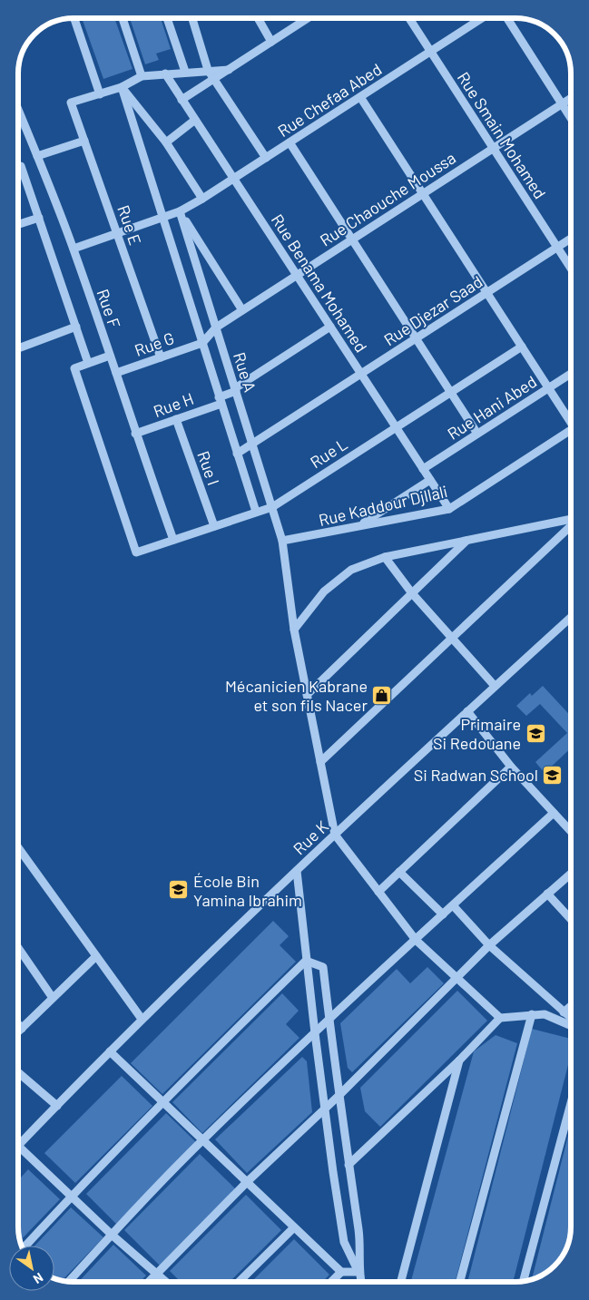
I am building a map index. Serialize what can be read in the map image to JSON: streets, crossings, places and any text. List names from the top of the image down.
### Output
{
  "streets": {
    "street": [
      "Rue Chefaa Abed",
      "Rue Smain Mohamed",
      "Rue Chaouche Moussa",
      "Rue E",
      "Rue Benama Mohamed",
      "Rue F",
      "Rue Djezar Saad",
      "Rue G",
      "Rue A",
      "Rue H",
      "Rue Hani Abed",
      "Rue L",
      "Rue I",
      "Rue Kaddour Djllali",
      "Rue K"
    ]
  },
  "crossings": [
    ["Rue Chefaa Abed", "Rue Smain Mohamed"],
    ["Rue Chefaa Abed", "Rue E"],
    ["Rue Chefaa Abed", "Rue Benama Mohamed"],
    ["Rue Chefaa Abed", "Rue F"],
    ["Rue Chefaa Abed", "Rue A"],
    ["Rue Smain Mohamed", "Rue Chaouche Moussa"],
    ["Rue Smain Mohamed", "Rue Djezar Saad"],
    ["Rue Chaouche Moussa", "Rue Benama Mohamed"],
    ["Rue Chaouche Moussa", "Rue G"],
    ["Rue Chaouche Moussa", "Rue A"],
    ["Rue E", "Rue G"],
    ["Rue Benama Mohamed", "Rue Djezar Saad"],
    ["Rue Benama Mohamed", "Rue H"],
    ["Rue Benama Mohamed", "Rue Hani Abed"],
    ["Rue Benama Mohamed", "Rue L"],
    ["Rue Benama Mohamed", "Rue Kaddour Djllali"],
    ["Rue F", "Rue G"],
    ["Rue F", "Rue H"],
    ["Rue F", "Rue L"],
    ["Rue Djezar Saad", "Rue A"],
    ["Rue A", "Rue H"],
    ["Rue A", "Rue L"],
    ["Rue A", "Rue Kaddour Djllali"],
    ["Rue A", "Rue K"],
    ["Rue H", "Rue I"],
    ["Rue L", "Rue I"]
  ],
  "places": {
    "shop": ["Mécanicien Kabrane et son fils Nacer"],
    "school or university": ["Primaire Si Redouane", "Si Radwan School", "École Bin Yamina Ibrahim"]
  },
  "north": "bottom right"
}
